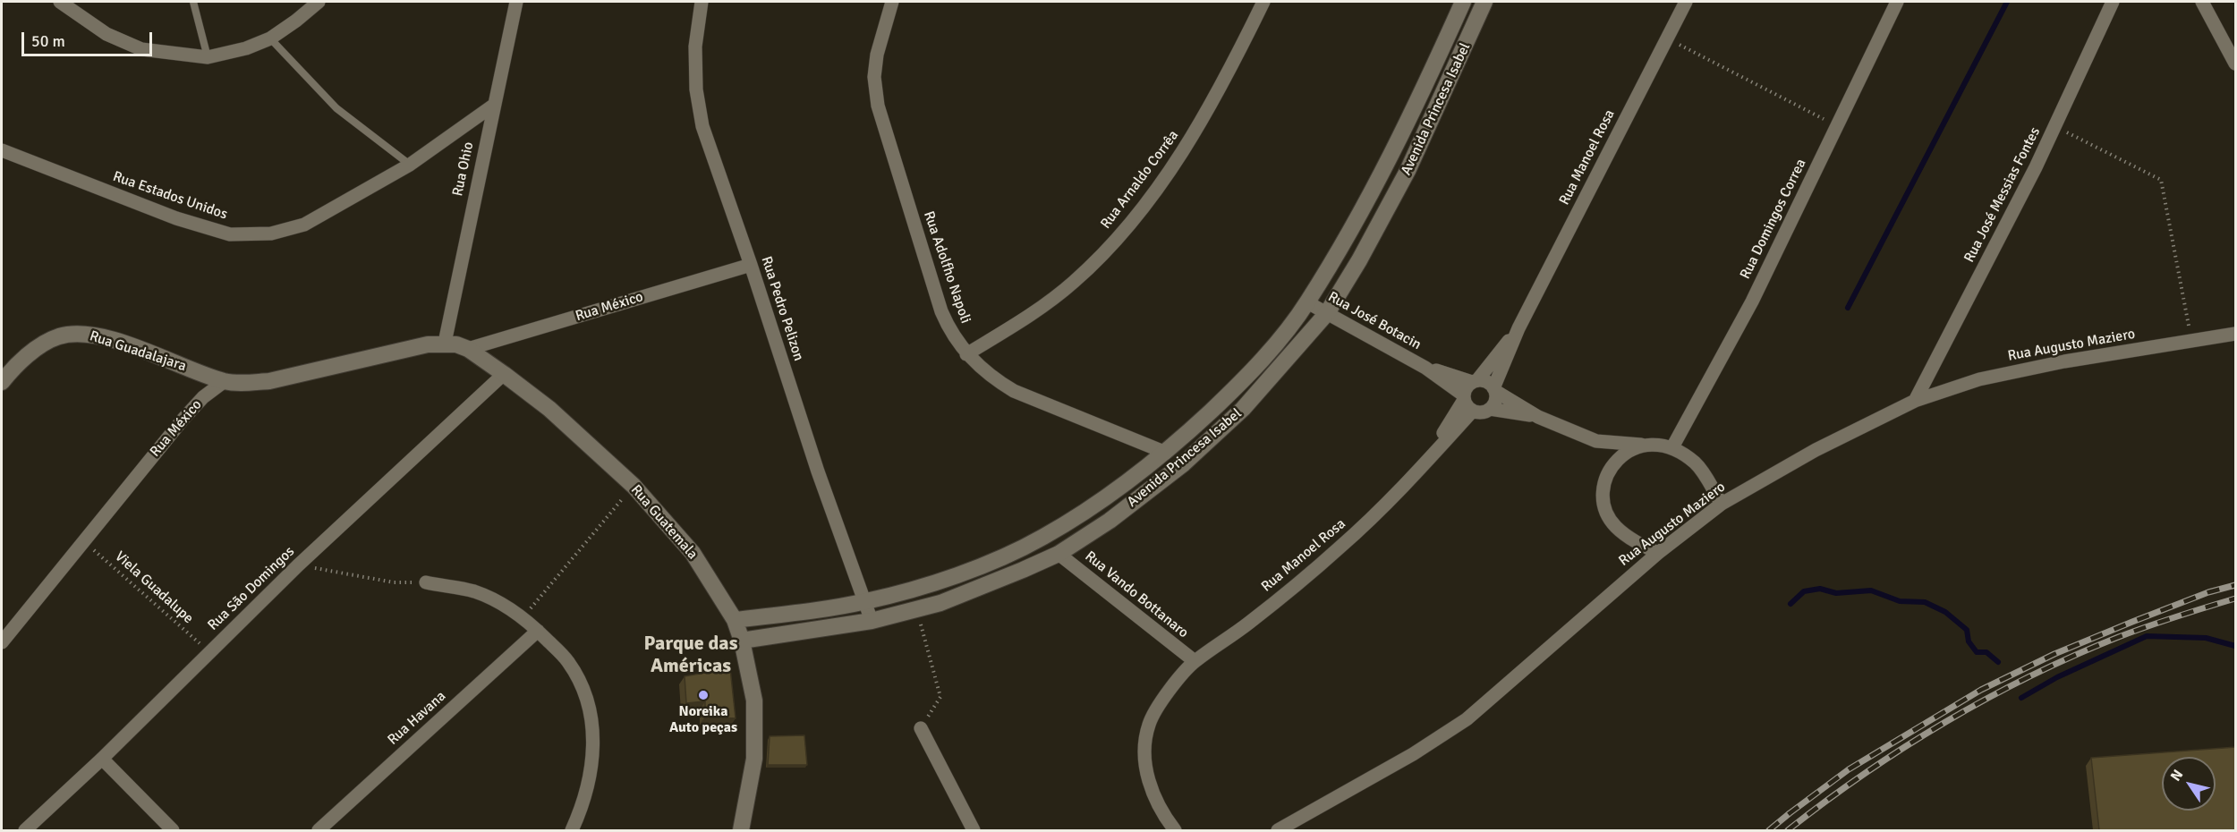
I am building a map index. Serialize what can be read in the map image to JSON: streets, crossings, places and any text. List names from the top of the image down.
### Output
{
  "streets": {
    "main road": ["Avenida Princesa Isabel", "Rua Guadalajara", "Rua Guatemala"],
    "street": [
      "Rua Manoel Rosa",
      "Rua Ohio",
      "Rua Arnaldo Corrêa",
      "Rua José Messias Fontes",
      "Rua Estados Unidos",
      "Rua Domingos Correa",
      "Rua Adolfho Napoli",
      "Rua México",
      "Rua Pedro Pelizon",
      "Rua José Botacin",
      "Rua Augusto Maziero",
      "Rua São Domingos",
      "Rua Vando Bottanaro",
      "Rua Havana"
    ],
    "path": ["Viela Guadalupe"]
  },
  "crossings": [
    ["Avenida Princesa Isabel", "Rua Adolfho Napoli"],
    ["Avenida Princesa Isabel", "Rua Pedro Pelizon"],
    ["Avenida Princesa Isabel", "Rua José Botacin"],
    ["Avenida Princesa Isabel", "Rua Guatemala"],
    ["Avenida Princesa Isabel", "Rua Vando Bottanaro"],
    ["Rua Manoel Rosa", "Rua José Botacin"],
    ["Rua Manoel Rosa", "Rua Vando Bottanaro"],
    ["Rua Ohio", "Rua Estados Unidos"],
    ["Rua Ohio", "Rua Guatemala"],
    ["Rua Arnaldo Corrêa", "Rua Adolfho Napoli"],
    ["Rua José Messias Fontes", "Rua Augusto Maziero"],
    ["Rua Domingos Correa", "Rua Augusto Maziero"],
    ["Rua México", "Rua Pedro Pelizon"],
    ["Rua México", "Rua Guadalajara"],
    ["Rua México", "Rua Guatemala"],
    ["Rua México", "Viela Guadalupe"],
    ["Rua Guatemala", "Rua São Domingos"],
    ["Viela Guadalupe", "Rua São Domingos"]
  ],
  "districts": ["Parque das Américas"],
  "places": ["Noreika Auto peças"],
  "scale_bar": "50 m",
  "north": "top left"
}
